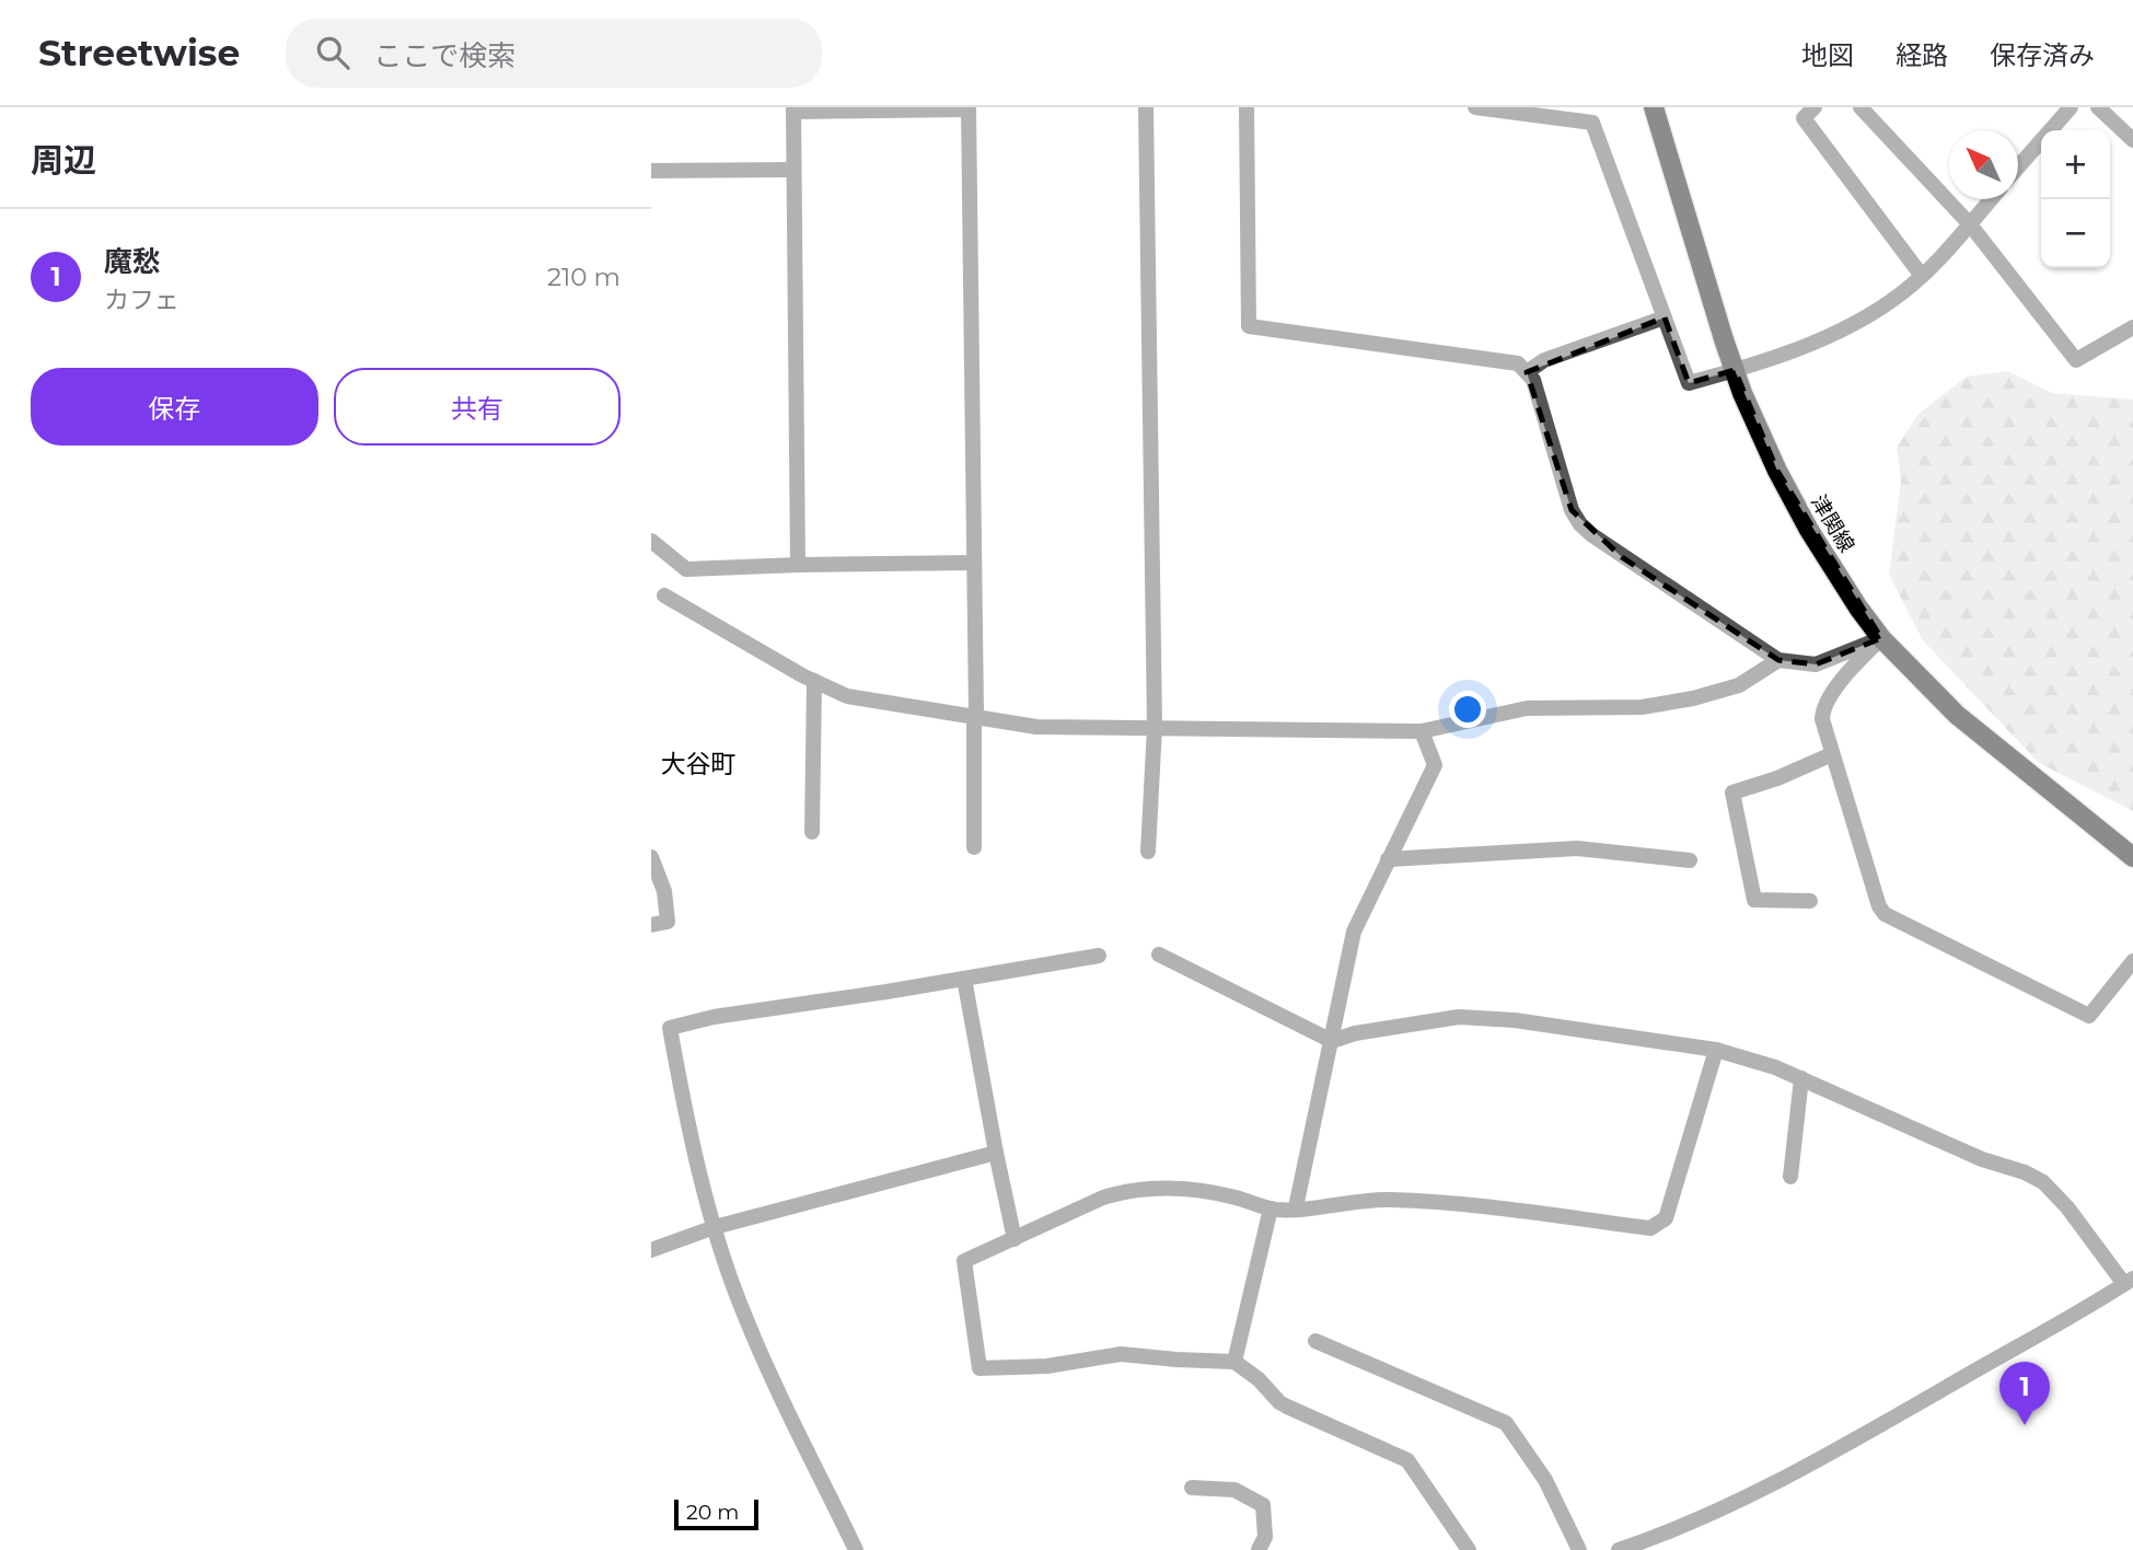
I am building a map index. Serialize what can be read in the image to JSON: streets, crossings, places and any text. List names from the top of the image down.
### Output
{
  "streets": {
    "main road": ["津関線"]
  },
  "districts": ["大谷町"],
  "scale_bar": "20 m",
  "north": "top left",
  "page": {
    "header": "Streetwise",
    "search": "ここで検索",
    "nav": ["地図", "経路", "保存済み"],
    "heading": "周辺",
    "map_buttons": ["+", "−"],
    "list": [
      {
        "mark": "1",
        "name": "魔愁",
        "note": "カフェ",
        "value": "210 m"
      }
    ],
    "buttons": ["保存", "共有"],
    "pins": "1",
    "scale": "20 m"
  }
}
